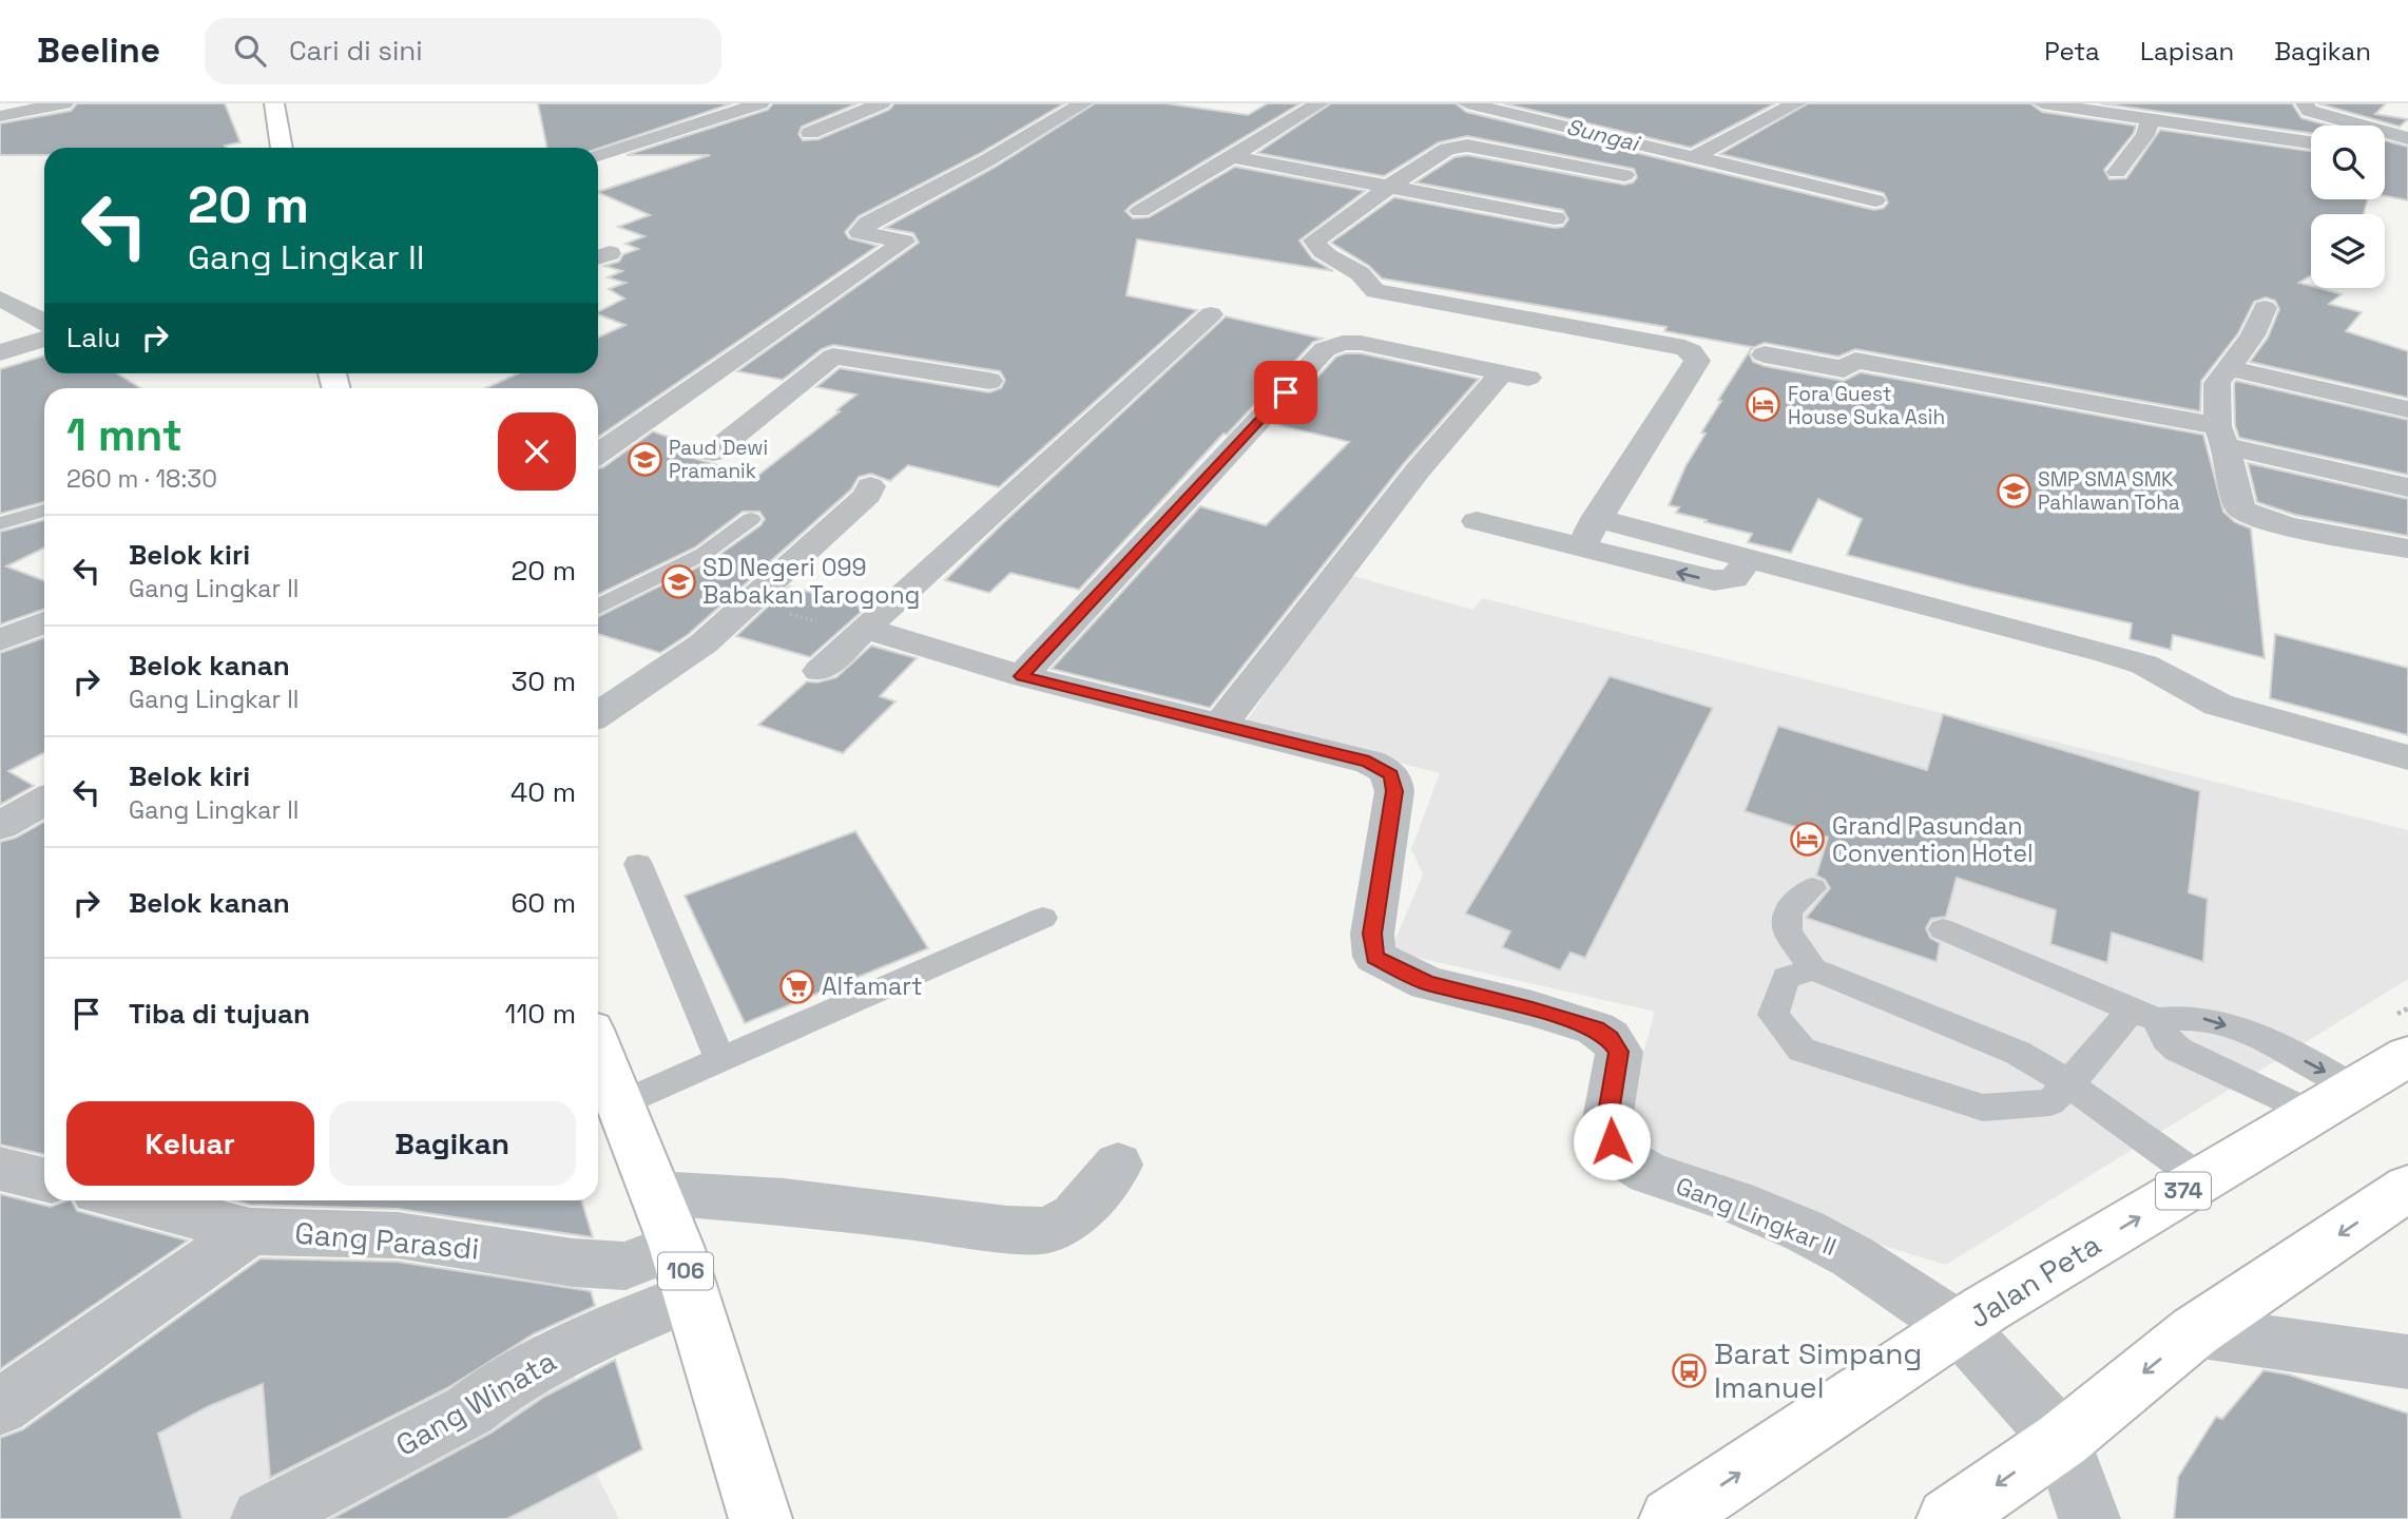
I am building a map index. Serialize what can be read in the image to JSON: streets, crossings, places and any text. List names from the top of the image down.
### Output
{
  "streets": {
    "main road": ["374", "106", "Jalan Peta"],
    "street": ["Gang Lingkar II", "Gang Parasdi", "Gang Winata"]
  },
  "crossings": [
    ["Gang Lingkar II", "Jalan Peta"],
    ["Gang Parasdi", "106"],
    ["Gang Parasdi", "Gang Winata"],
    ["106", "Gang Winata"]
  ],
  "water": ["Sungai"],
  "places": {
    "hotel": ["Fora Guest House Suka Asih", "Grand Pasundan Convention Hotel"],
    "school or university": ["Paud Dewi Pramanik", "SMP SMA SMK Pahlawan Toha", "SD Negeri 099 Babakan Tarogong"],
    "supermarket": ["Alfamart"],
    "bus stop": ["Barat Simpang Imanuel"]
  },
  "page": {
    "header": "Beeline",
    "search": "Cari di sini",
    "nav": ["Peta", "Lapisan", "Bagikan"],
    "turn": ["20 m", "Gang Lingkar II"],
    "then": "Lalu",
    "heading": ["1 mnt", "260 m · 18:30"],
    "list": [
      {
        "name": "Belok kiri",
        "note": "Gang Lingkar II",
        "value": "20 m"
      },
      {
        "name": "Belok kanan",
        "note": "Gang Lingkar II",
        "value": "30 m"
      },
      {
        "name": "Belok kiri",
        "note": "Gang Lingkar II",
        "value": "40 m"
      },
      {
        "name": "Belok kanan",
        "value": "60 m"
      },
      {
        "name": "Tiba di tujuan",
        "value": "110 m"
      }
    ],
    "buttons": ["Keluar", "Bagikan"]
  }
}
